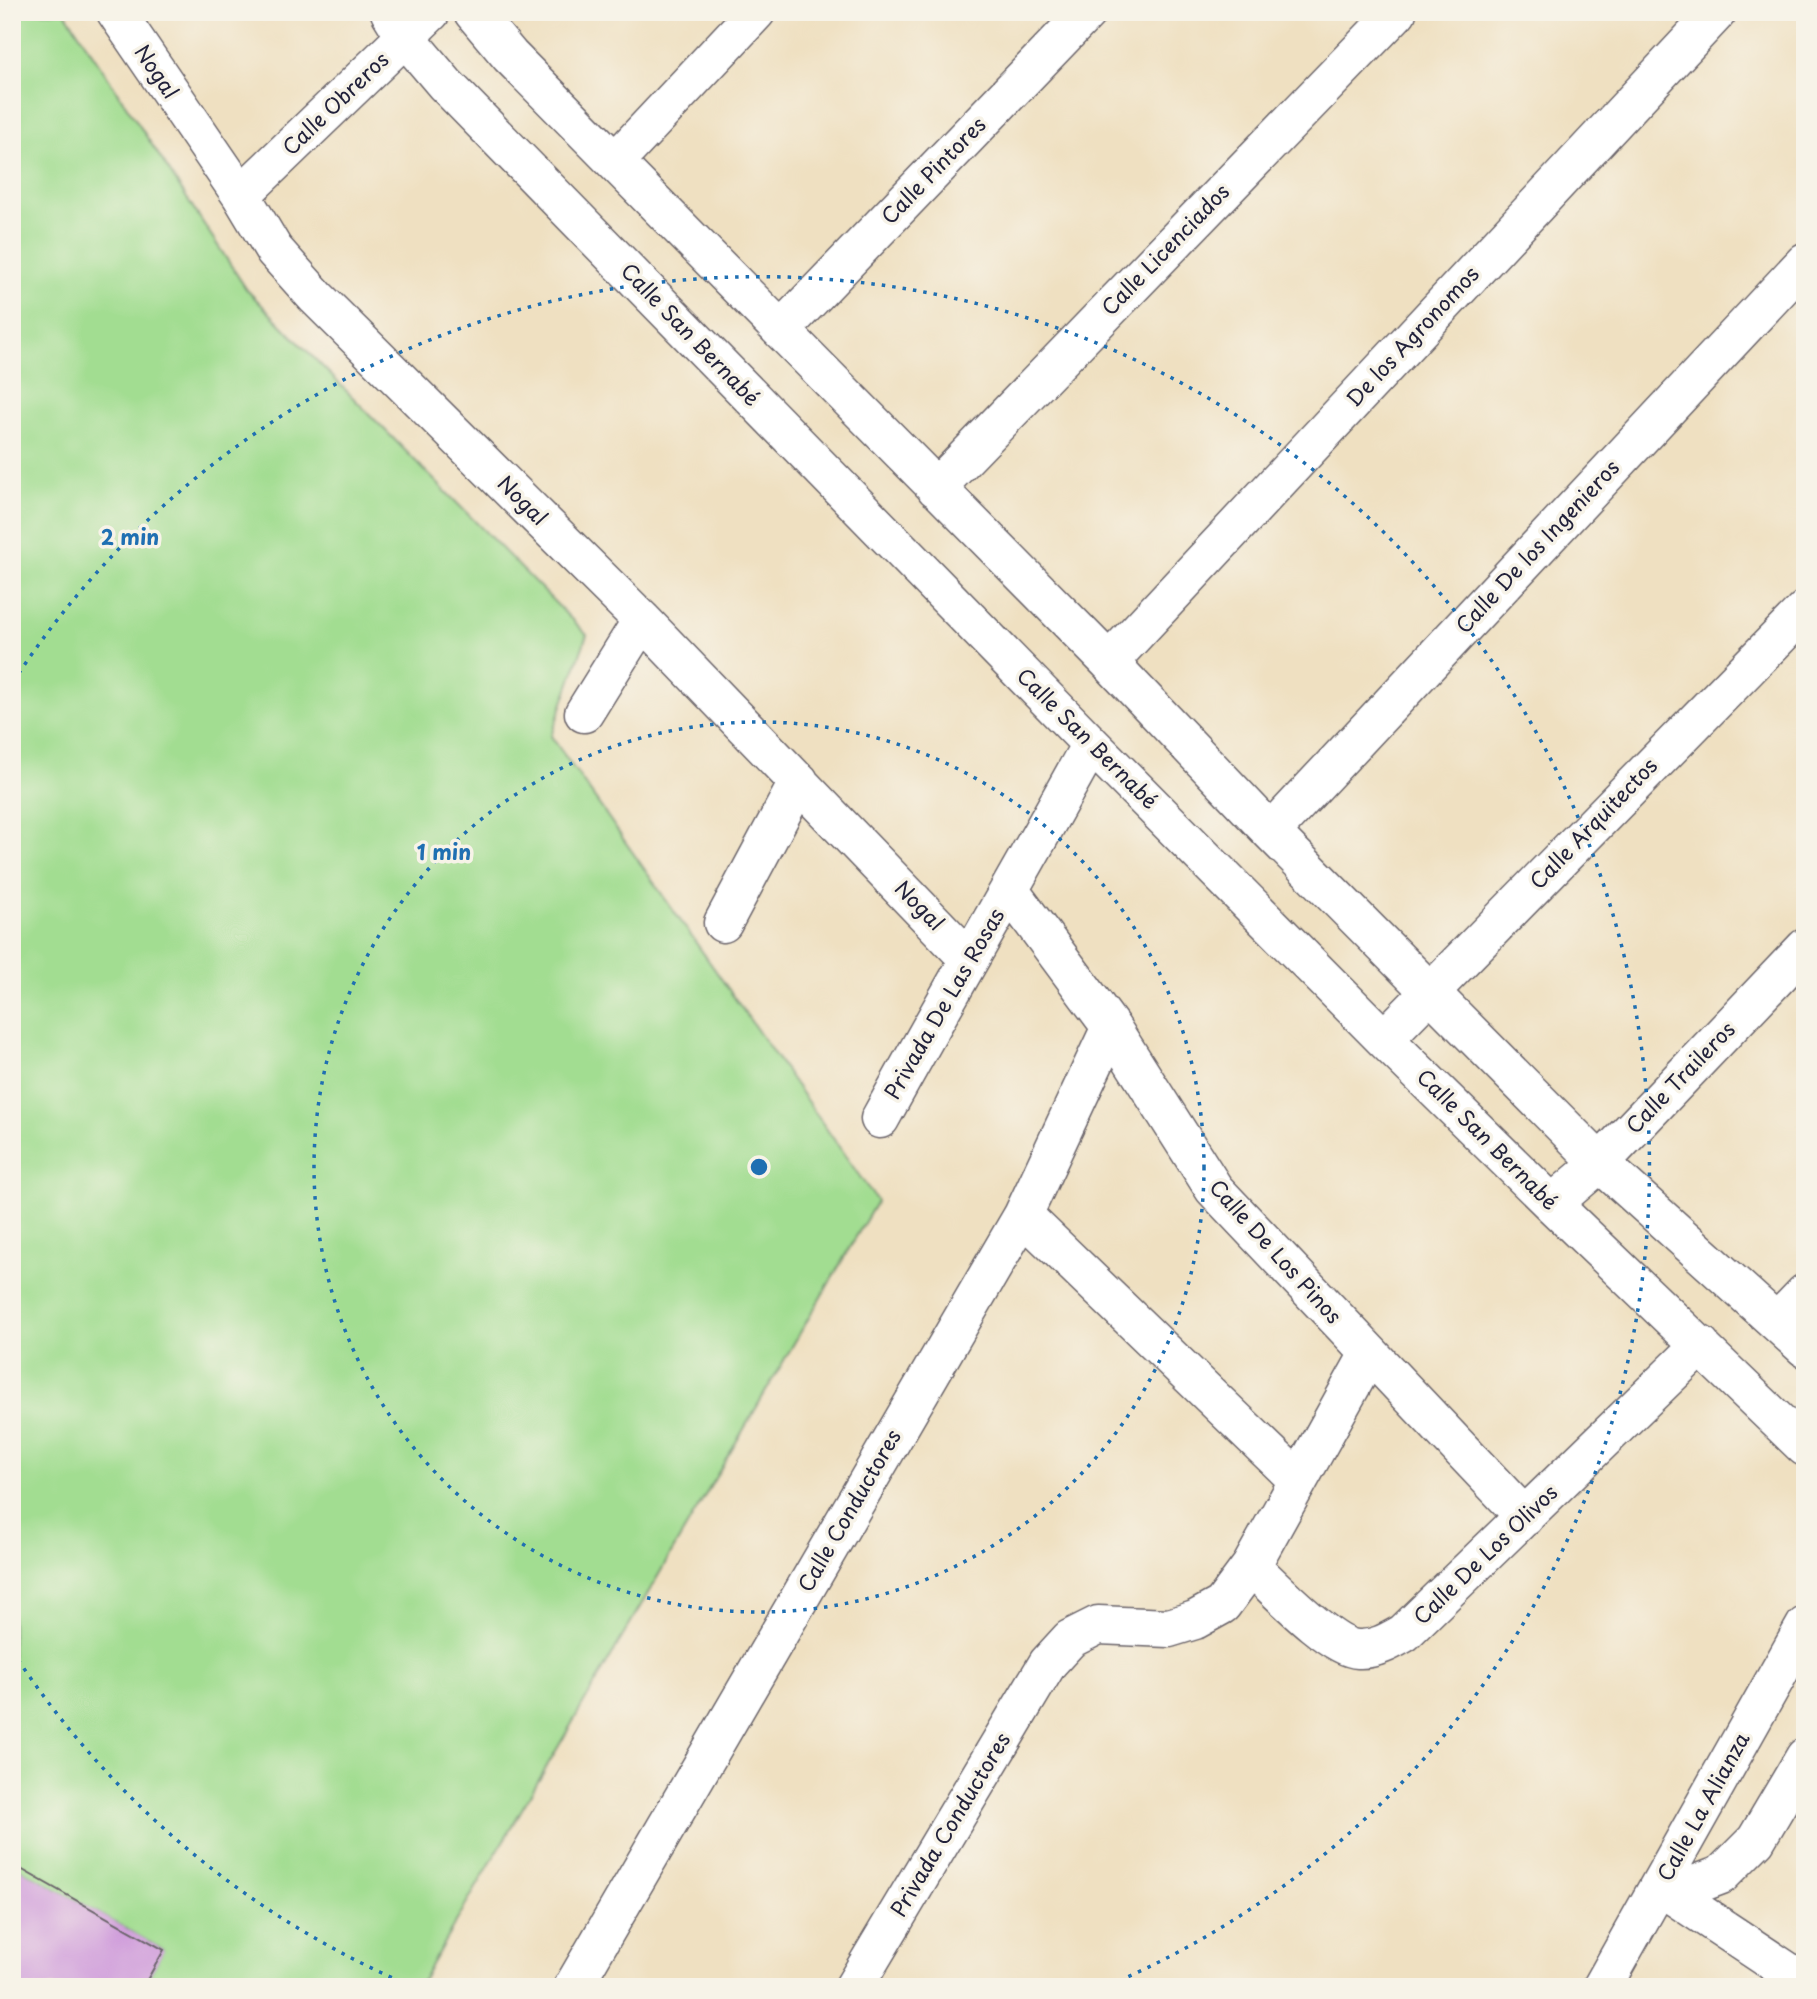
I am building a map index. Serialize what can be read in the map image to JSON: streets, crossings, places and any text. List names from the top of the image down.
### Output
{
  "streets": {
    "street": [
      "Nogal",
      "Calle Obreros",
      "Calle Pintores",
      "Calle Licenciados",
      "Calle San Bernabé",
      "De los Agronomos",
      "Calle De los Ingenieros",
      "Calle Arquitectos",
      "Privada De Las Rosas",
      "Calle Traileros",
      "Calle De Los Pinos",
      "Calle Conductores",
      "Calle De Los Olivos",
      "Calle La Alianza",
      "Privada Conductores"
    ]
  },
  "crossings": [
    ["Nogal", "Calle Obreros"],
    ["Nogal", "Privada De Las Rosas"],
    ["Calle Obreros", "Calle San Bernabé"],
    ["Calle San Bernabé", "Calle Arquitectos"],
    ["Calle San Bernabé", "Privada De Las Rosas"],
    ["Calle San Bernabé", "Calle Traileros"],
    ["Calle San Bernabé", "Calle De Los Olivos"],
    ["Privada De Las Rosas", "Calle De Los Pinos"],
    ["Calle De Los Pinos", "Calle Conductores"],
    ["Calle De Los Pinos", "Calle De Los Olivos"],
    ["Calle De Los Pinos", "Privada Conductores"],
    ["Calle De Los Olivos", "Privada Conductores"]
  ],
  "rings": ["2 min", "1 min"]
}
